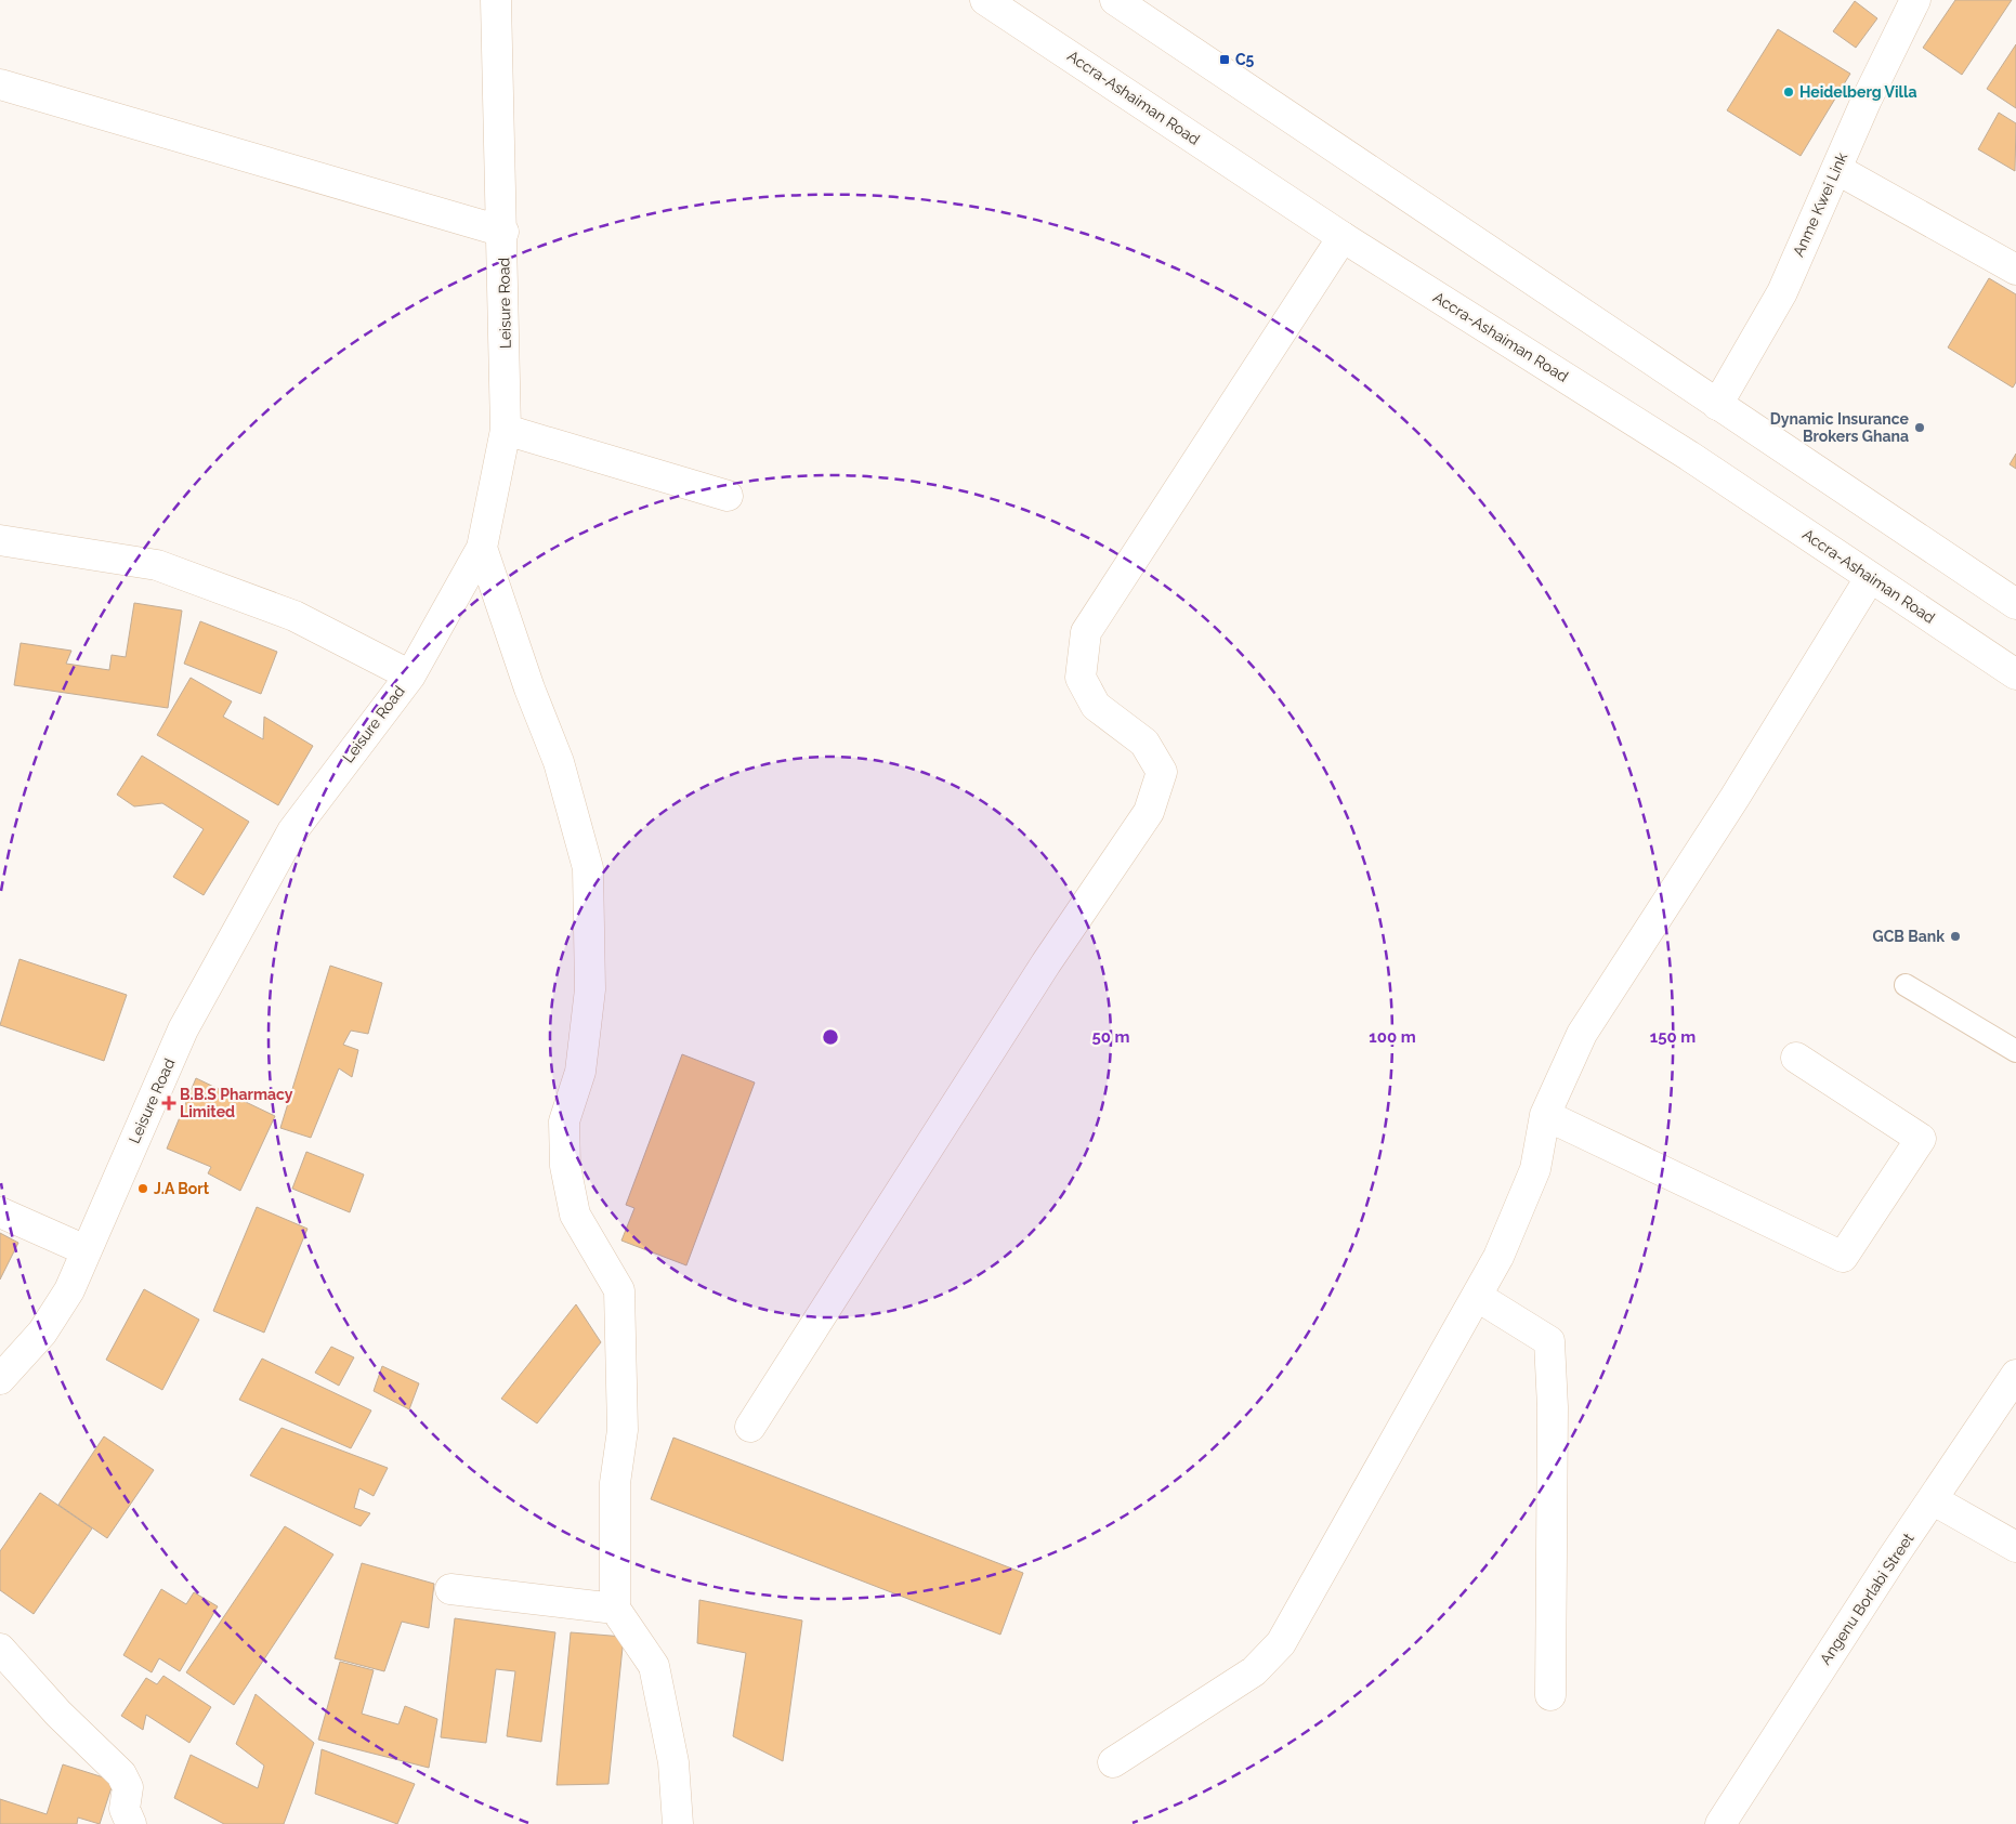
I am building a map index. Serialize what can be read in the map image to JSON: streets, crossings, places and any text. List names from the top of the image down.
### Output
{
  "streets": {
    "street": [
      "Accra-Ashaiman Road",
      "Anme Kwei Link",
      "Leisure Road",
      "Angenu Borlabi Street"
    ]
  },
  "places": {
    "transit": ["C5"],
    "other": [
      "Heidelberg Villa",
      "Dynamic Insurance Brokers Ghana",
      "GCB Bank",
      "J.A Bort"
    ],
    "health": ["B.B.S Pharmacy Limited"]
  },
  "rings": ["50 m", "100 m", "150 m"]
}
